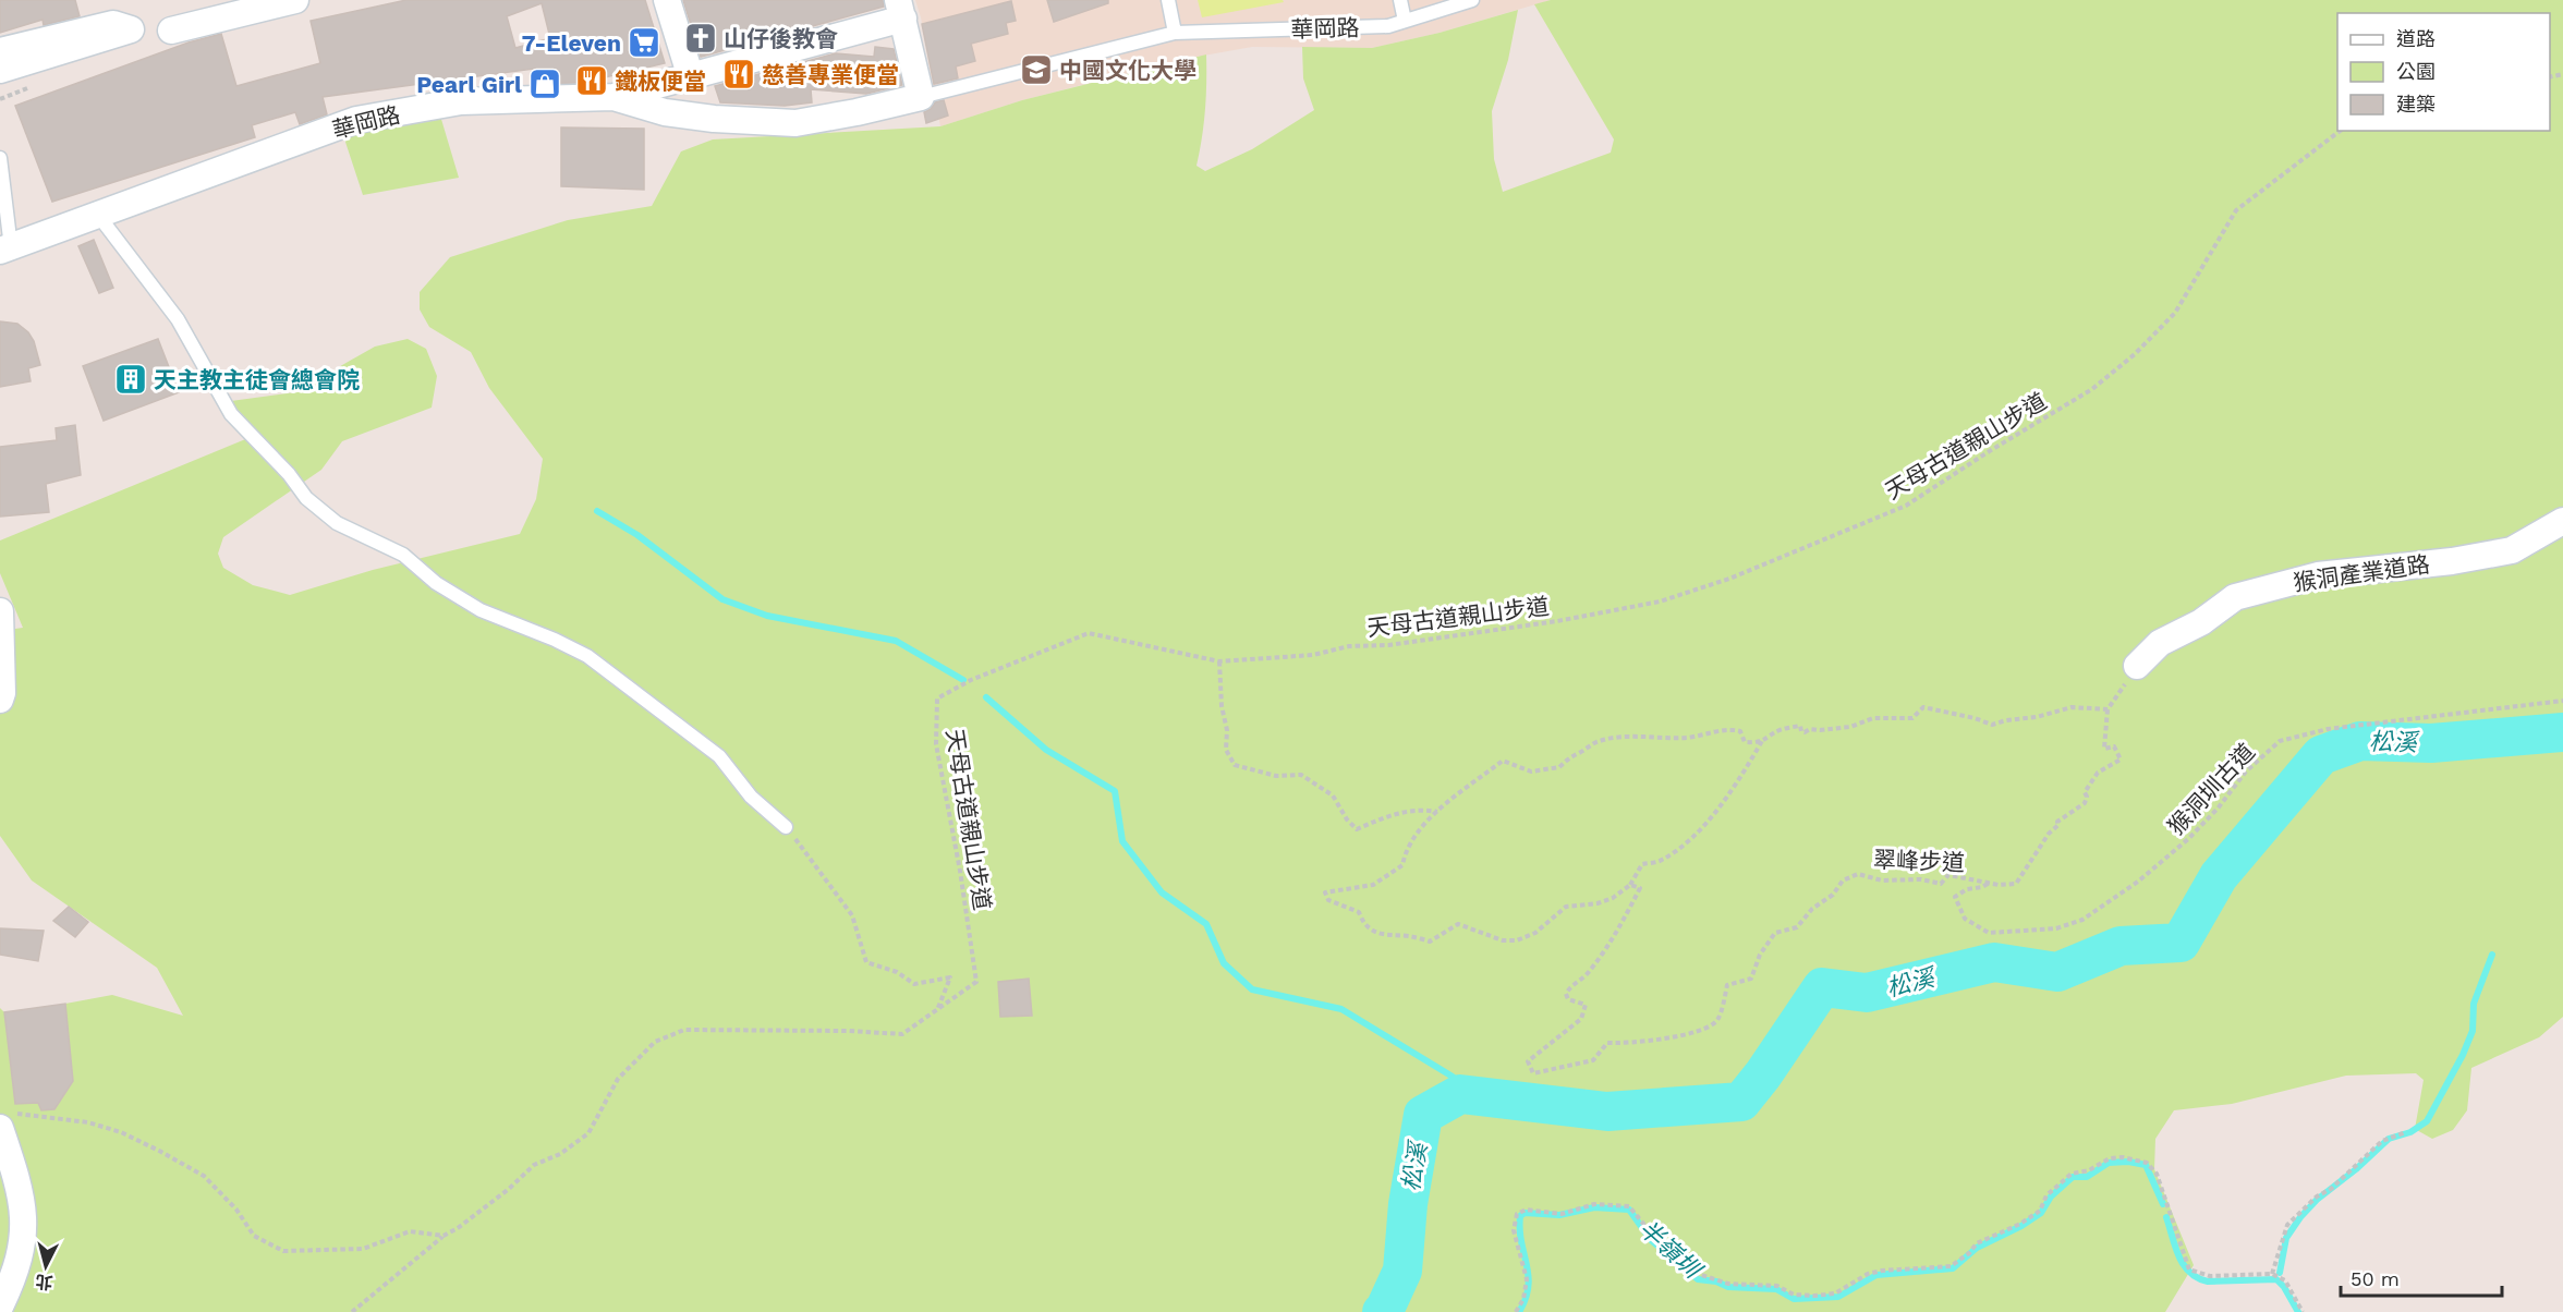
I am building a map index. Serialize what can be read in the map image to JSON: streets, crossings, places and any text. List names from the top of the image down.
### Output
{
  "streets": {
    "street": ["華岡路", "猴洞產業道路"],
    "path": ["天母古道親山步道", "猴洞圳古道", "翠峰步道"]
  },
  "crossings": [
    ["猴洞圳古道", "翠峰步道"]
  ],
  "water": ["松溪", "半嶺圳"],
  "places": {
    "church": ["山仔後教會"],
    "supermarket": ["7-Eleven"],
    "school or university": ["中國文化大學"],
    "restaurant": ["慈善專業便當", "鐵板便當"],
    "shop": ["Pearl Girl"],
    "building": ["天主教主徒會總會院"]
  },
  "legend": ["道路", "公園", "建築"],
  "scale_bar": "50 m",
  "north": "bottom"
}
